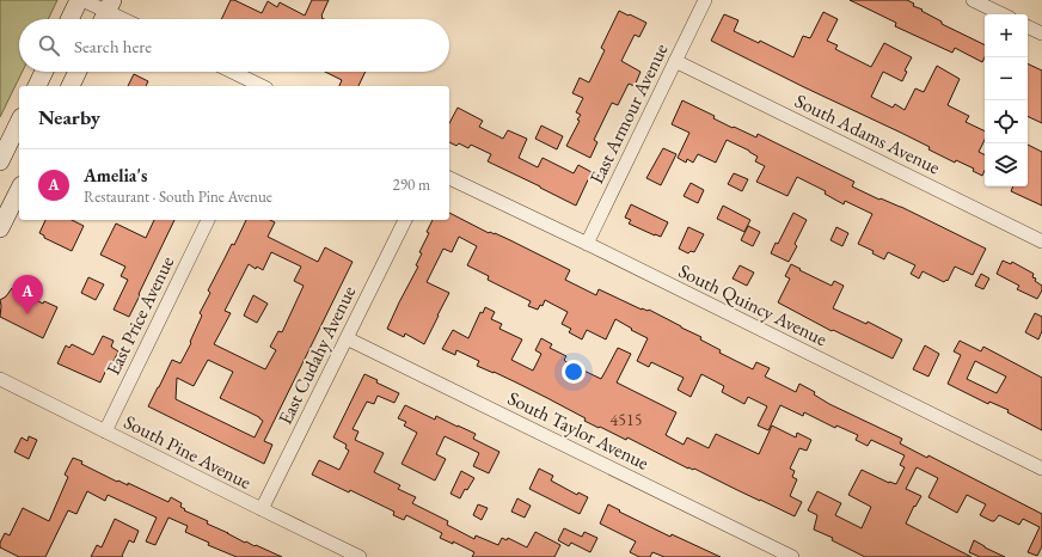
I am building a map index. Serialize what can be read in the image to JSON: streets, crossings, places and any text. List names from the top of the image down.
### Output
{
  "streets": {
    "street": [
      "East Armour Avenue",
      "South Adams Avenue",
      "South Quincy Avenue",
      "East Price Avenue",
      "East Cudahy Avenue",
      "South Taylor Avenue",
      "South Pine Avenue"
    ]
  },
  "crossings": [
    ["East Armour Avenue", "South Adams Avenue"],
    ["East Armour Avenue", "South Quincy Avenue"],
    ["East Price Avenue", "South Pine Avenue"],
    ["East Cudahy Avenue", "South Taylor Avenue"],
    ["East Cudahy Avenue", "South Pine Avenue"]
  ],
  "house_numbers": ["4515"],
  "page": {
    "map_buttons": ["+", "−"],
    "search": "Search here",
    "heading": "Nearby",
    "list": [
      {
        "mark": "A",
        "name": "Amelia's",
        "note": "Restaurant · South Pine Avenue",
        "value": "290 m"
      }
    ],
    "pins": "A"
  }
}
